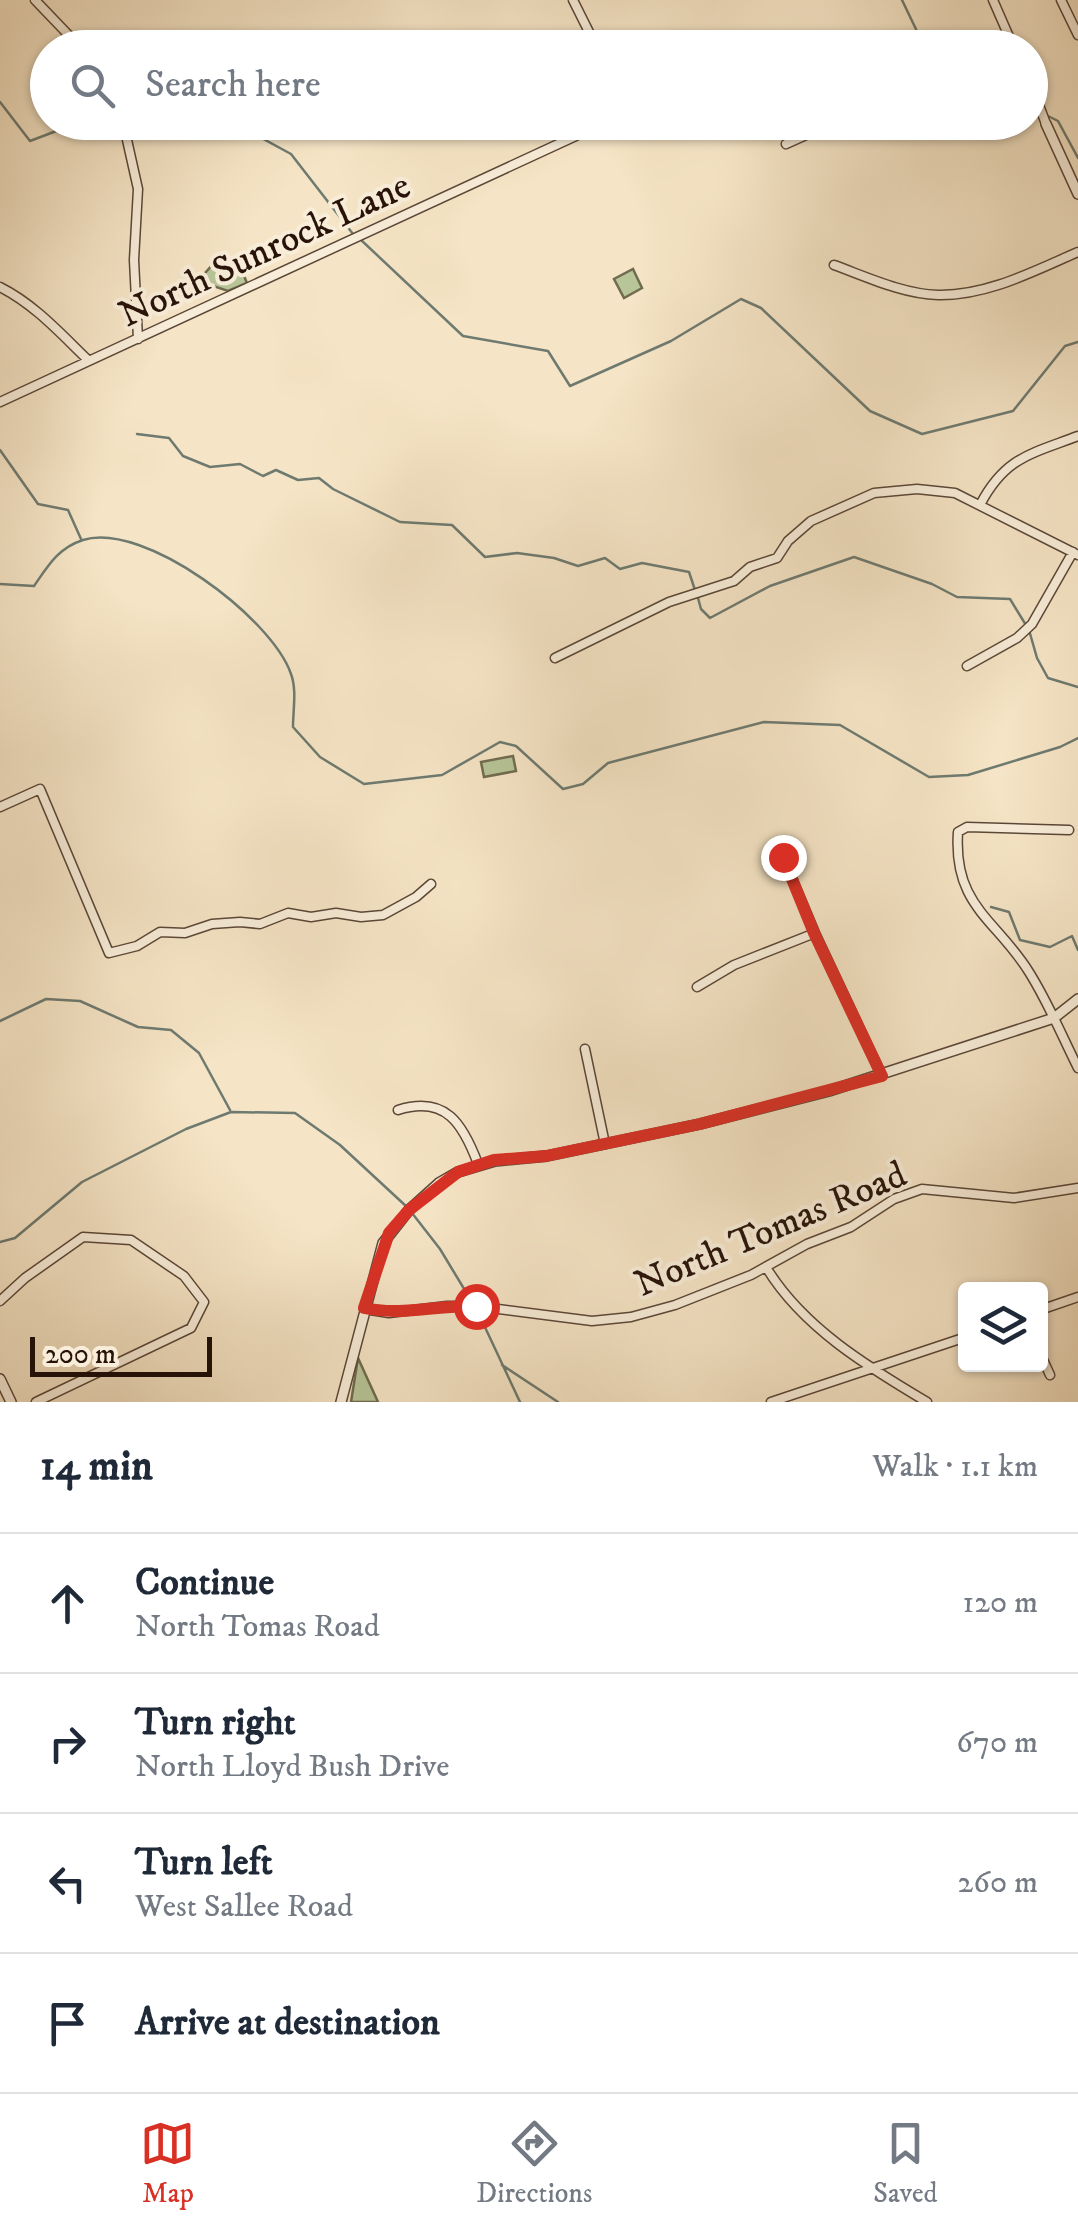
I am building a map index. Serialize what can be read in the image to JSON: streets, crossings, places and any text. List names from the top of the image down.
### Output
{
  "streets": {
    "street": ["North Sunrock Lane", "North Tomas Road"]
  },
  "scale_bar": "200 m",
  "page": {
    "search": "Search here",
    "scale": "200 m",
    "heading": ["14 min", "Walk · 1.1 km"],
    "list": [
      ["Continue", "North Tomas Road", "120 m"],
      ["Turn right", "North Lloyd Bush Drive", "670 m"],
      ["Turn left", "West Sallee Road", "260 m"],
      "Arrive at destination"
    ],
    "nav": ["Map", "Directions", "Saved"]
  }
}
